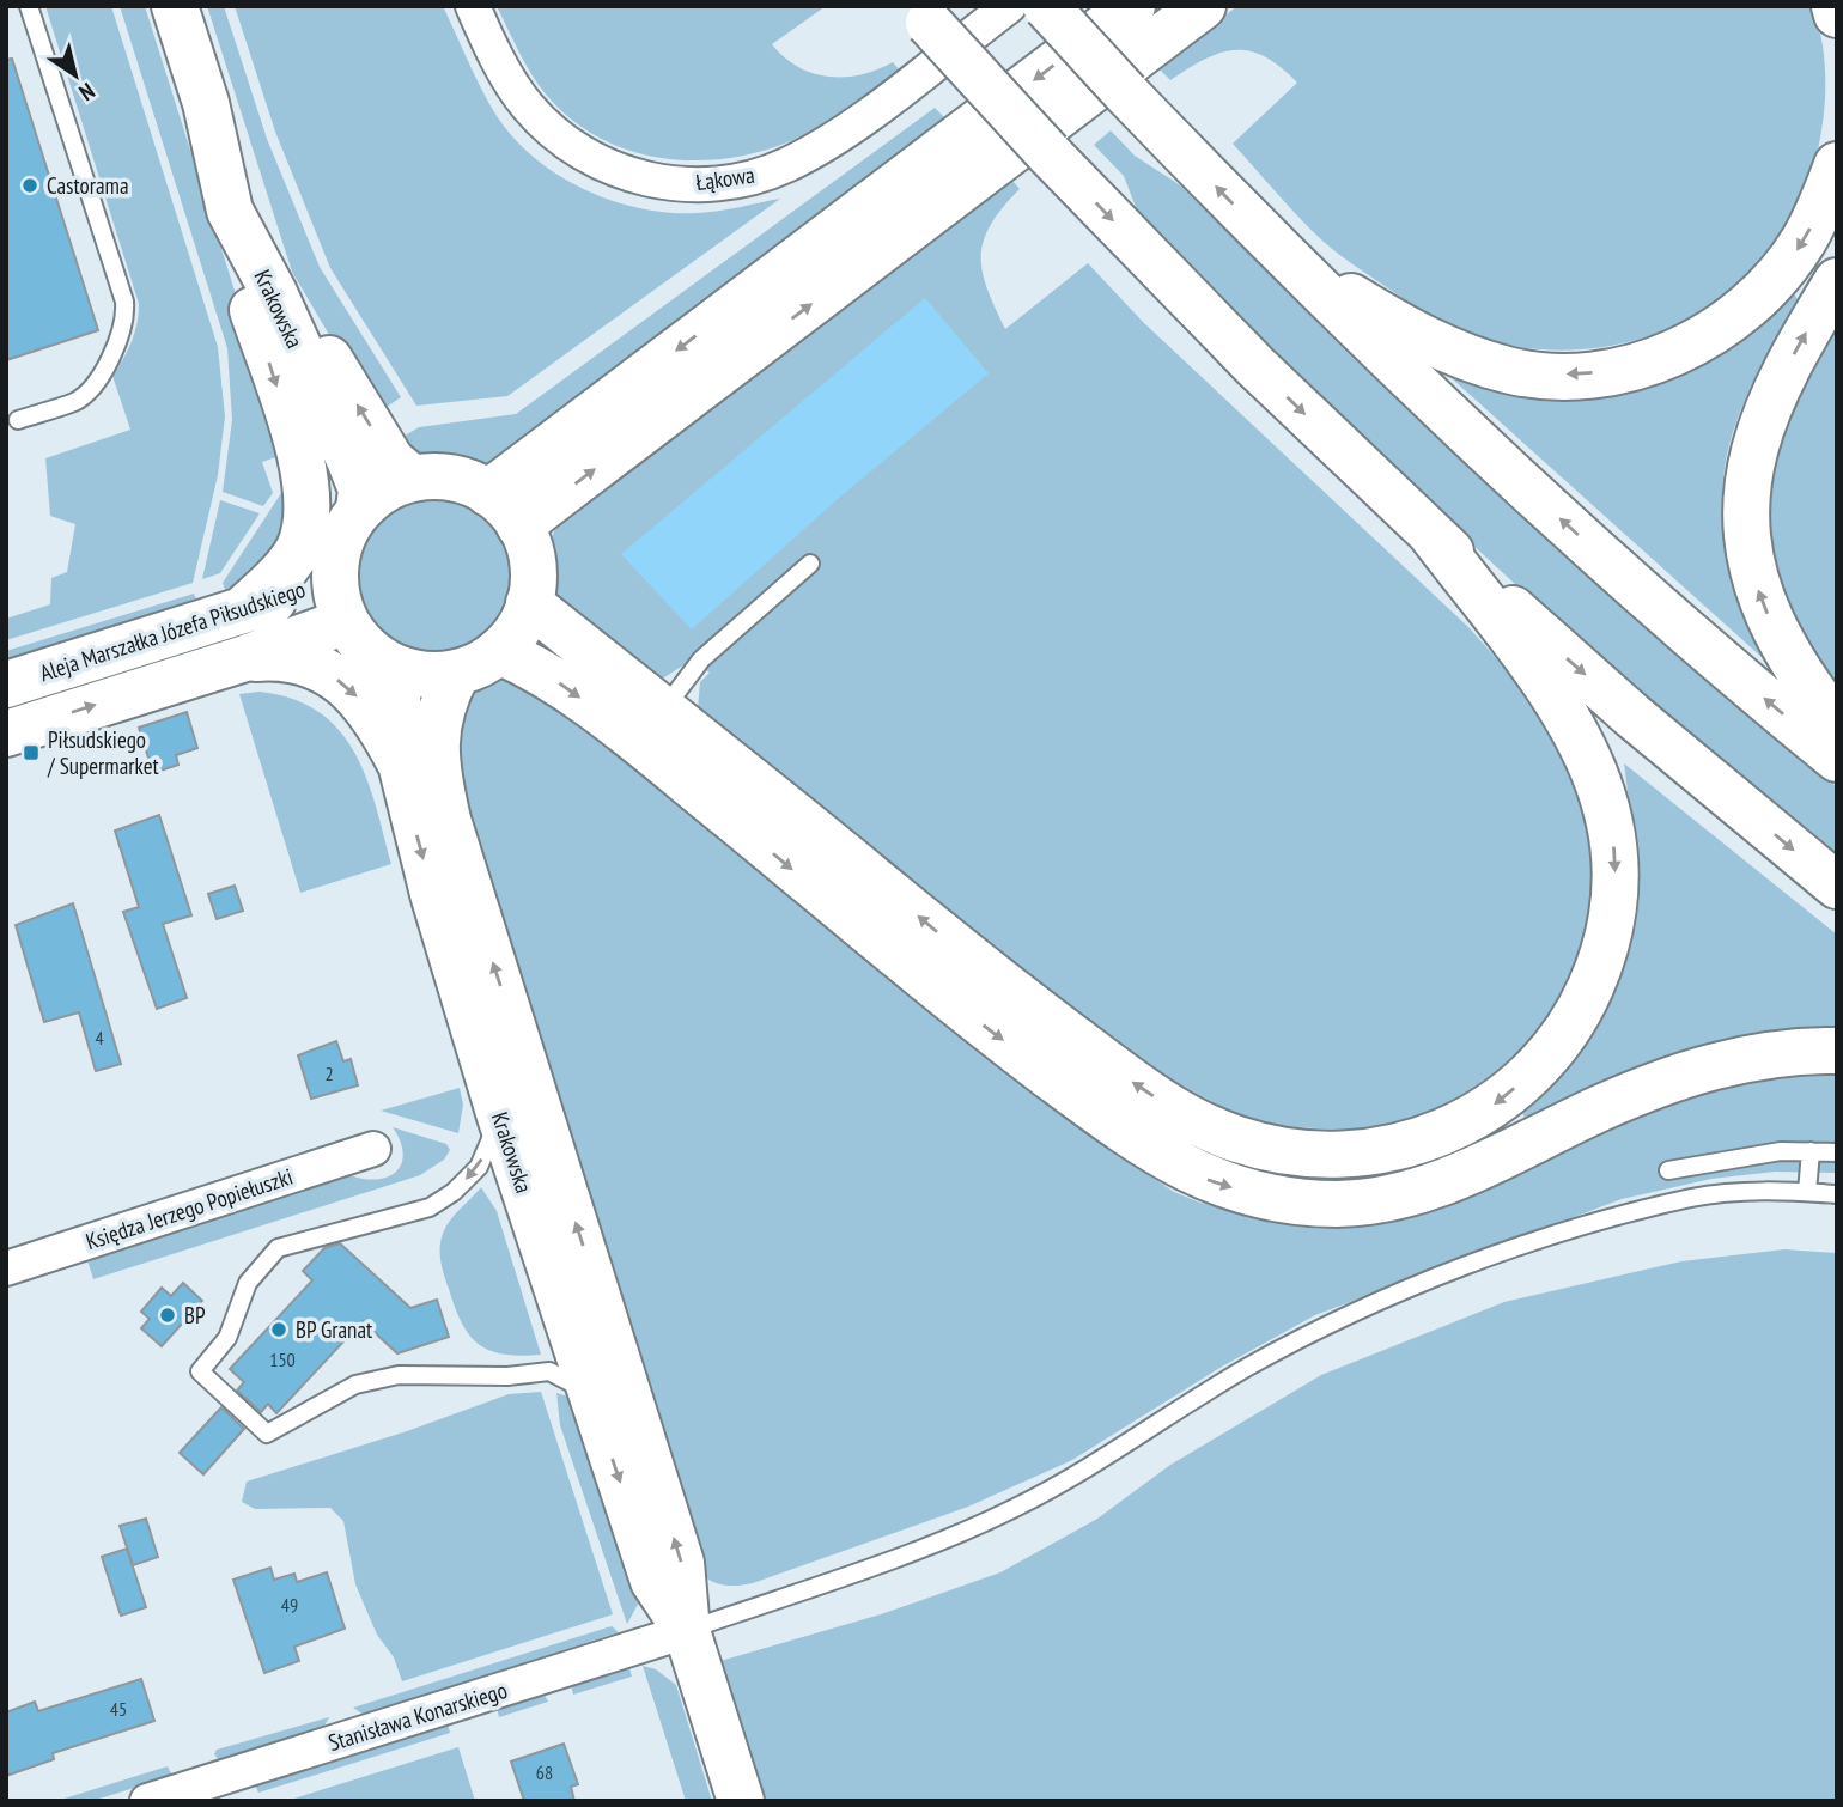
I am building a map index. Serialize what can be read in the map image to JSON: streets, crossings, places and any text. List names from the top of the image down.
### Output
{
  "streets": {
    "main road": ["Krakowska", "Aleja Marszałka Józefa Piłsudskiego"],
    "street": ["Łąkowa", "Księdza Jerzego Popiełuszki", "Stanisława Konarskiego"]
  },
  "crossings": [
    ["Krakowska", "Aleja Marszałka Józefa Piłsudskiego"],
    ["Krakowska", "Stanisława Konarskiego"]
  ],
  "places": {
    "other": ["Castorama", "BP", "BP Granat"],
    "transit": ["Piłsudskiego / Supermarket"]
  },
  "house_numbers": [
    "4",
    "2",
    "150",
    "49",
    "45",
    "68"
  ],
  "north": "bottom right"
}
